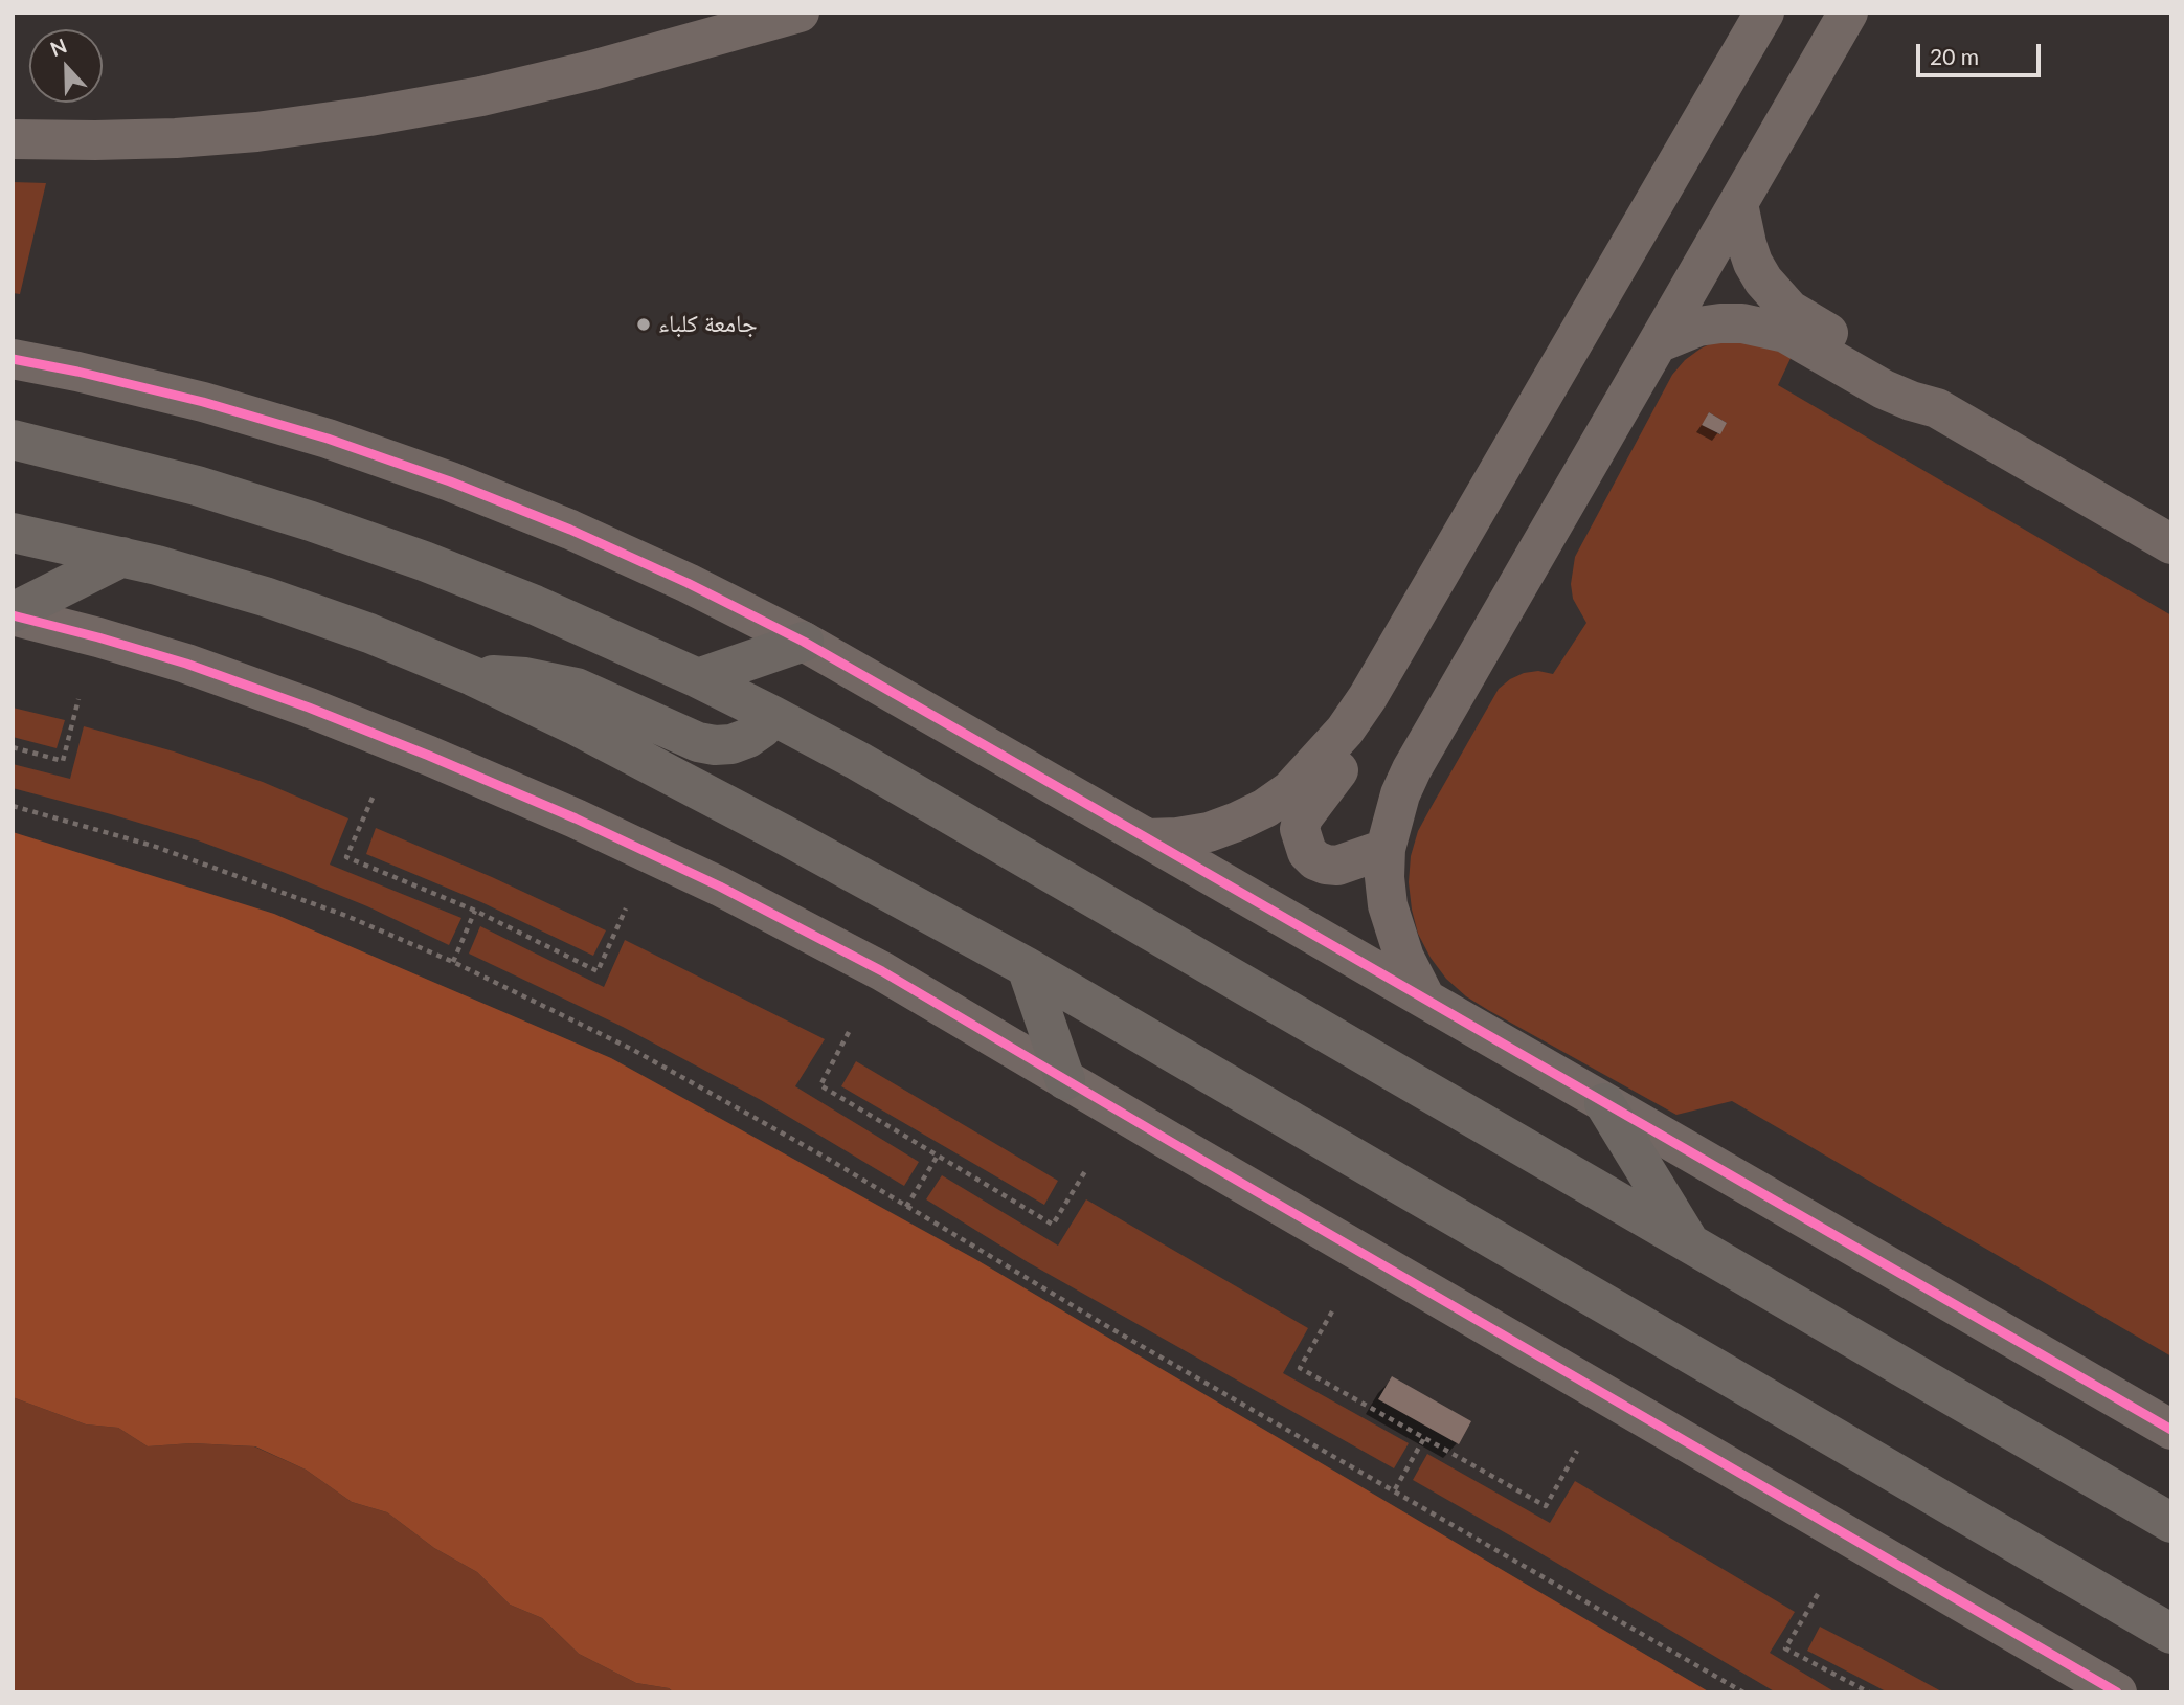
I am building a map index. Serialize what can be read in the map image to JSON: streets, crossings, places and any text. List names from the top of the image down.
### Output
{
  "places": ["جامعة كلباء"],
  "scale_bar": "20 m",
  "north": "top"
}
